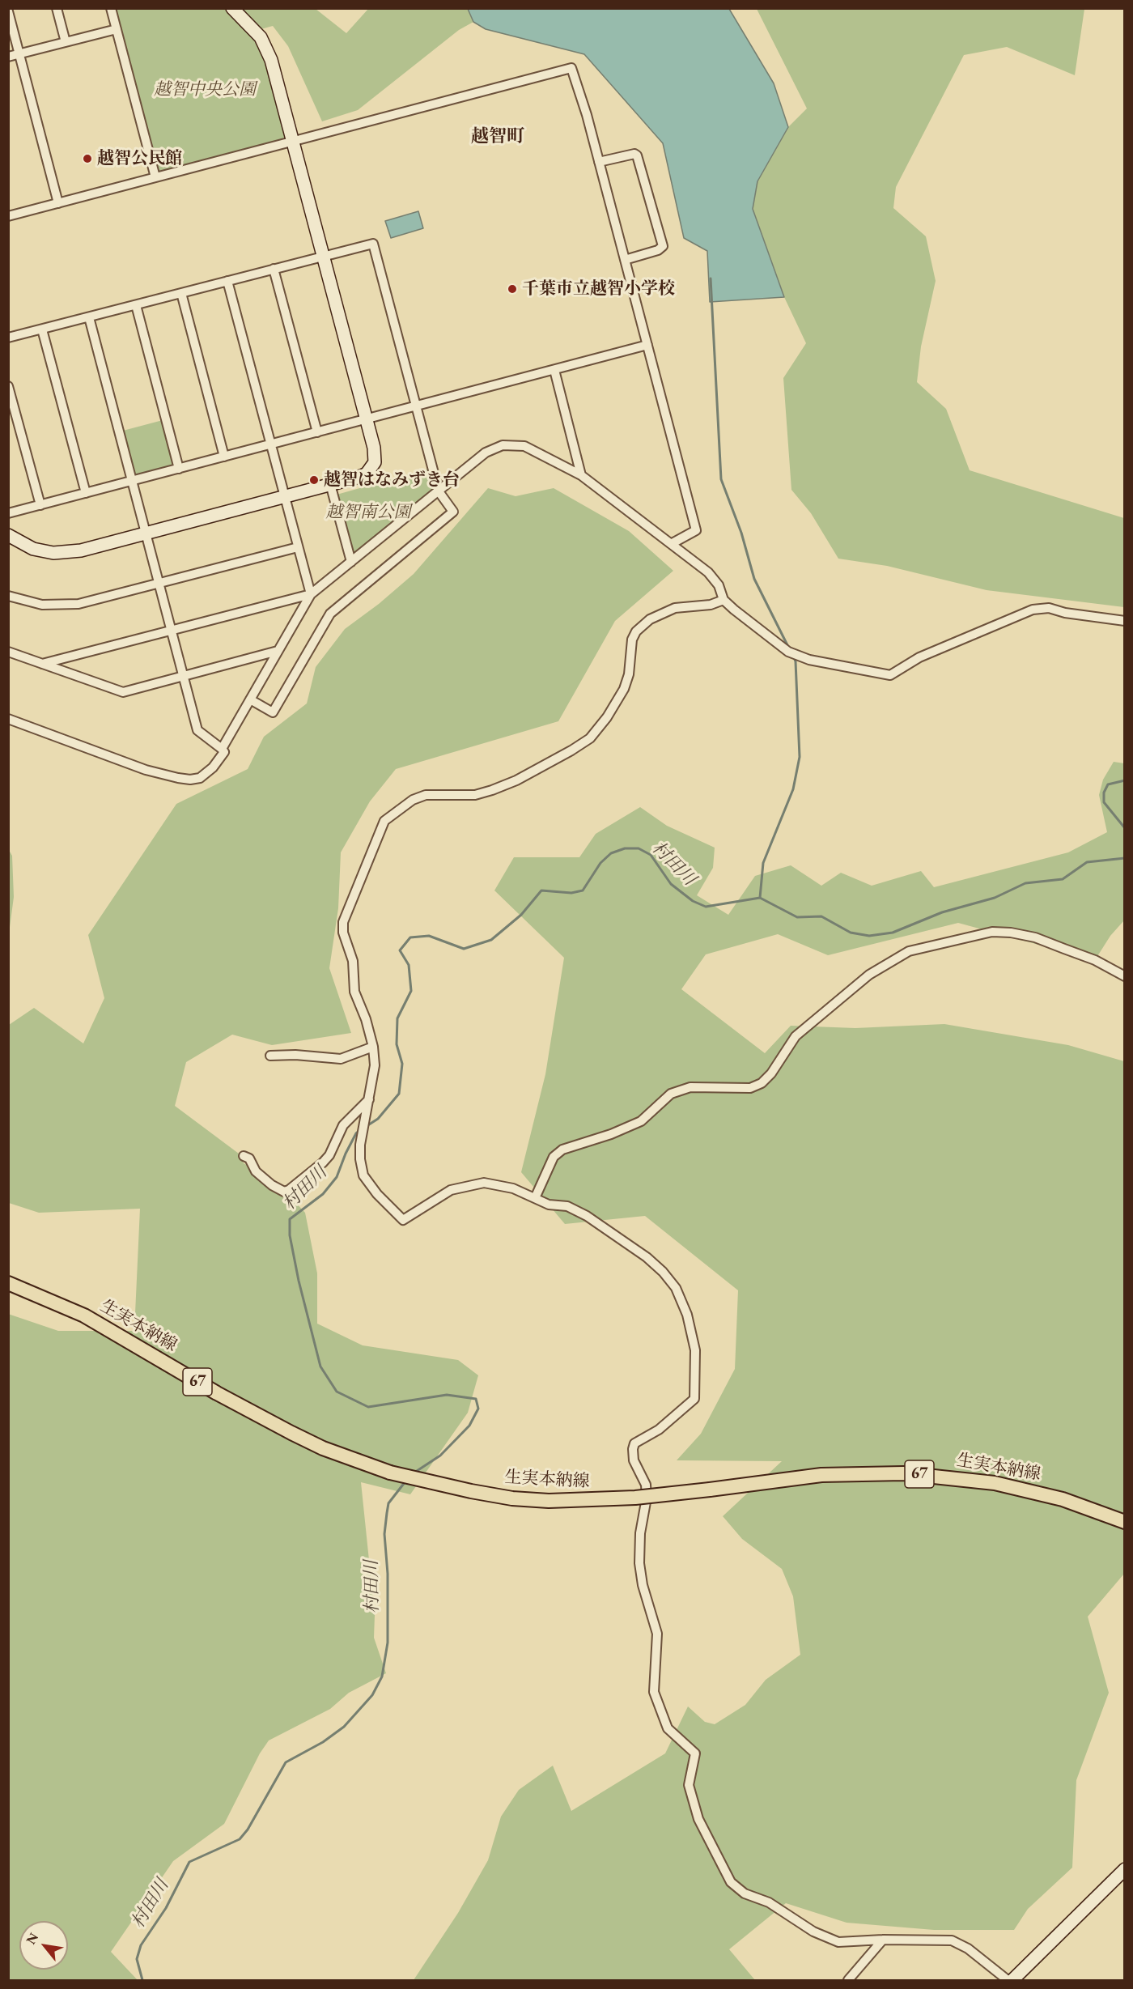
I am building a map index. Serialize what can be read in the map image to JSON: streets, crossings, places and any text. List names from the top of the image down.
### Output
{
  "streets": {
    "main road": ["生実本納線", "67"]
  },
  "districts": ["越智町"],
  "water": ["村田川"],
  "parks": ["越智中央公園", "越智南公園"],
  "places": ["越智公民館", "千葉市立越智小学校", "越智はなみずき台"],
  "north": "top left"
}
